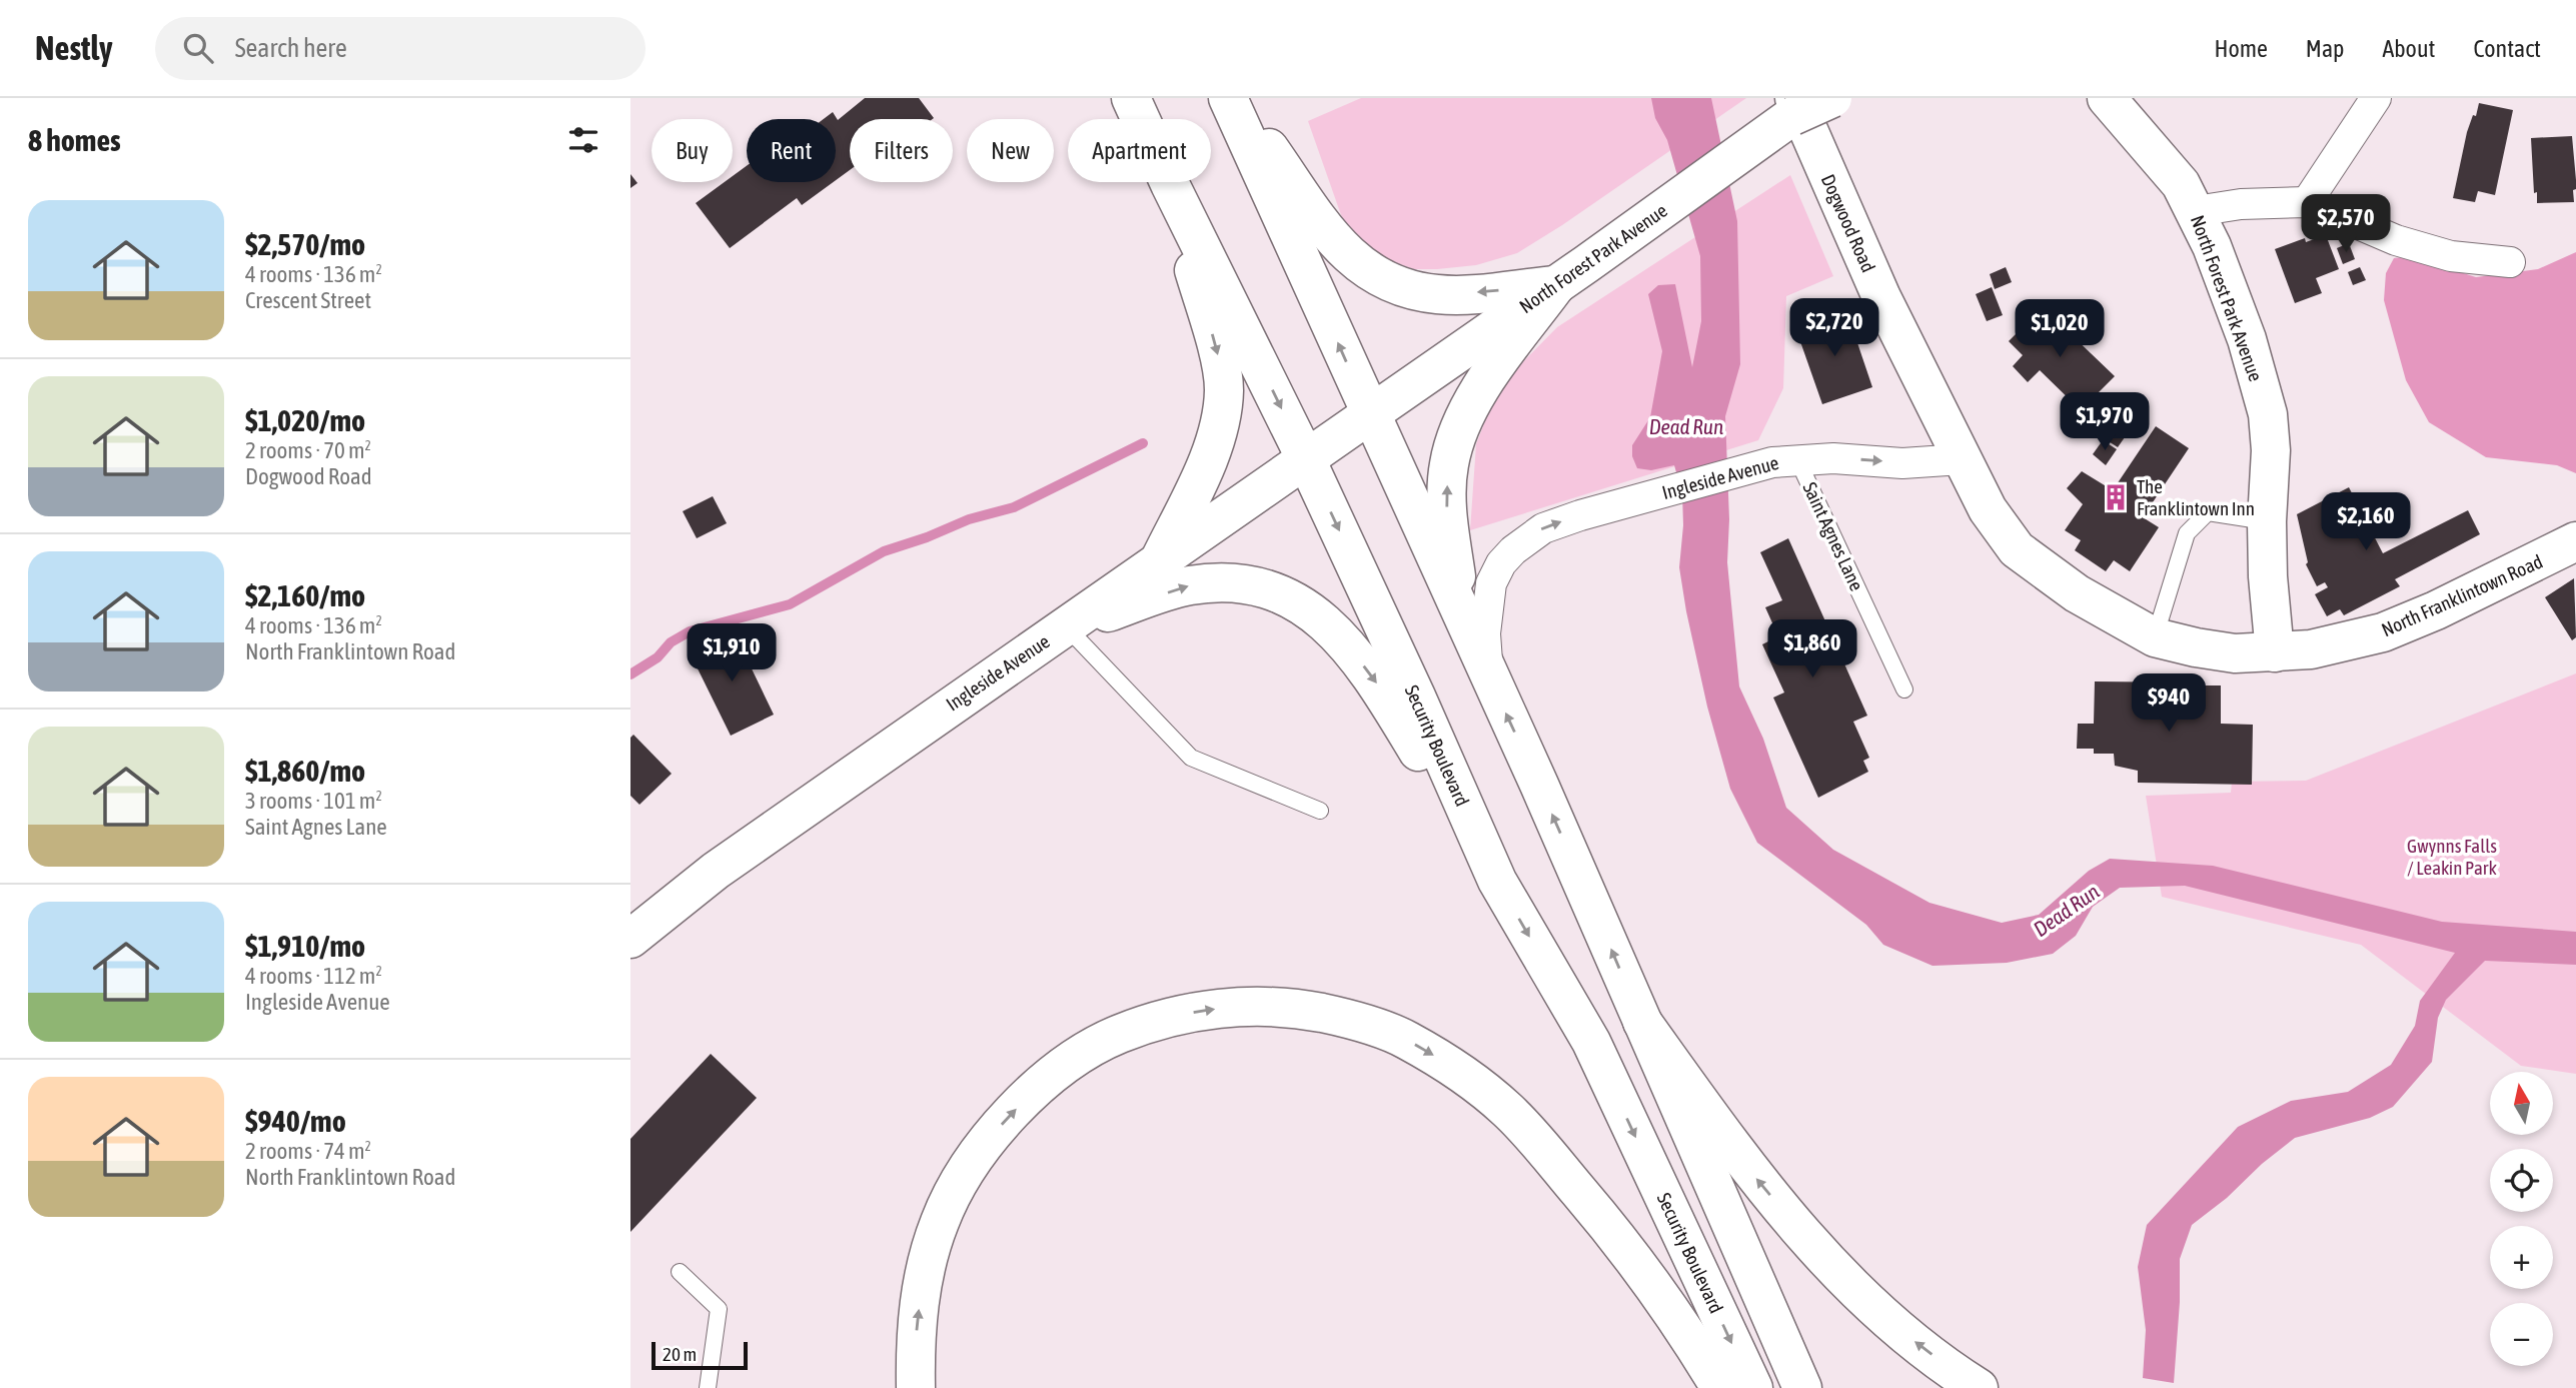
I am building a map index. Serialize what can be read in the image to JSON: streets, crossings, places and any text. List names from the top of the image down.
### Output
{
  "streets": {
    "main road": [
      "Dogwood Road",
      "North Forest Park Avenue",
      "Ingleside Avenue",
      "North Franklintown Road",
      "Security Boulevard"
    ],
    "lane": ["Saint Agnes Lane"]
  },
  "crossings": [
    ["Dogwood Road", "North Forest Park Avenue"],
    ["Dogwood Road", "Ingleside Avenue"],
    ["Dogwood Road", "North Franklintown Road"],
    ["North Forest Park Avenue", "Ingleside Avenue"],
    ["North Forest Park Avenue", "North Franklintown Road"],
    ["Ingleside Avenue", "Saint Agnes Lane"],
    ["Ingleside Avenue", "North Franklintown Road"],
    ["Ingleside Avenue", "Security Boulevard"]
  ],
  "water": ["Dead Run"],
  "parks": ["Gwynns Falls / Leakin Park"],
  "places": {
    "building": ["The Franklintown Inn"]
  },
  "scale_bar": "20 m",
  "north": "top",
  "page": {
    "header": "Nestly",
    "search": "Search here",
    "nav": [
      "Home",
      "Map",
      "About",
      "Contact"
    ],
    "heading": "8 homes",
    "chip": [
      "Buy",
      "Rent",
      "Filters",
      "New",
      "Apartment"
    ],
    "list": [
      {
        "name": "$2,570/mo",
        "note": "4 rooms · 136 m² · Crescent Street"
      },
      {
        "name": "$1,020/mo",
        "note": "2 rooms · 70 m² · Dogwood Road"
      },
      {
        "name": "$2,160/mo",
        "note": "4 rooms · 136 m² · North Franklintown Road"
      },
      {
        "name": "$1,860/mo",
        "note": "3 rooms · 101 m² · Saint Agnes Lane"
      },
      {
        "name": "$1,910/mo",
        "note": "4 rooms · 112 m² · Ingleside Avenue"
      },
      {
        "name": "$940/mo",
        "note": "2 rooms · 74 m² · North Franklintown Road"
      }
    ],
    "price": [
      "$2,570",
      "$2,720",
      "$1,020",
      "$1,970",
      "$2,160",
      "$1,860",
      "$1,910",
      "$940"
    ],
    "map_buttons": ["+", "−"],
    "scale": "20 m"
  }
}
